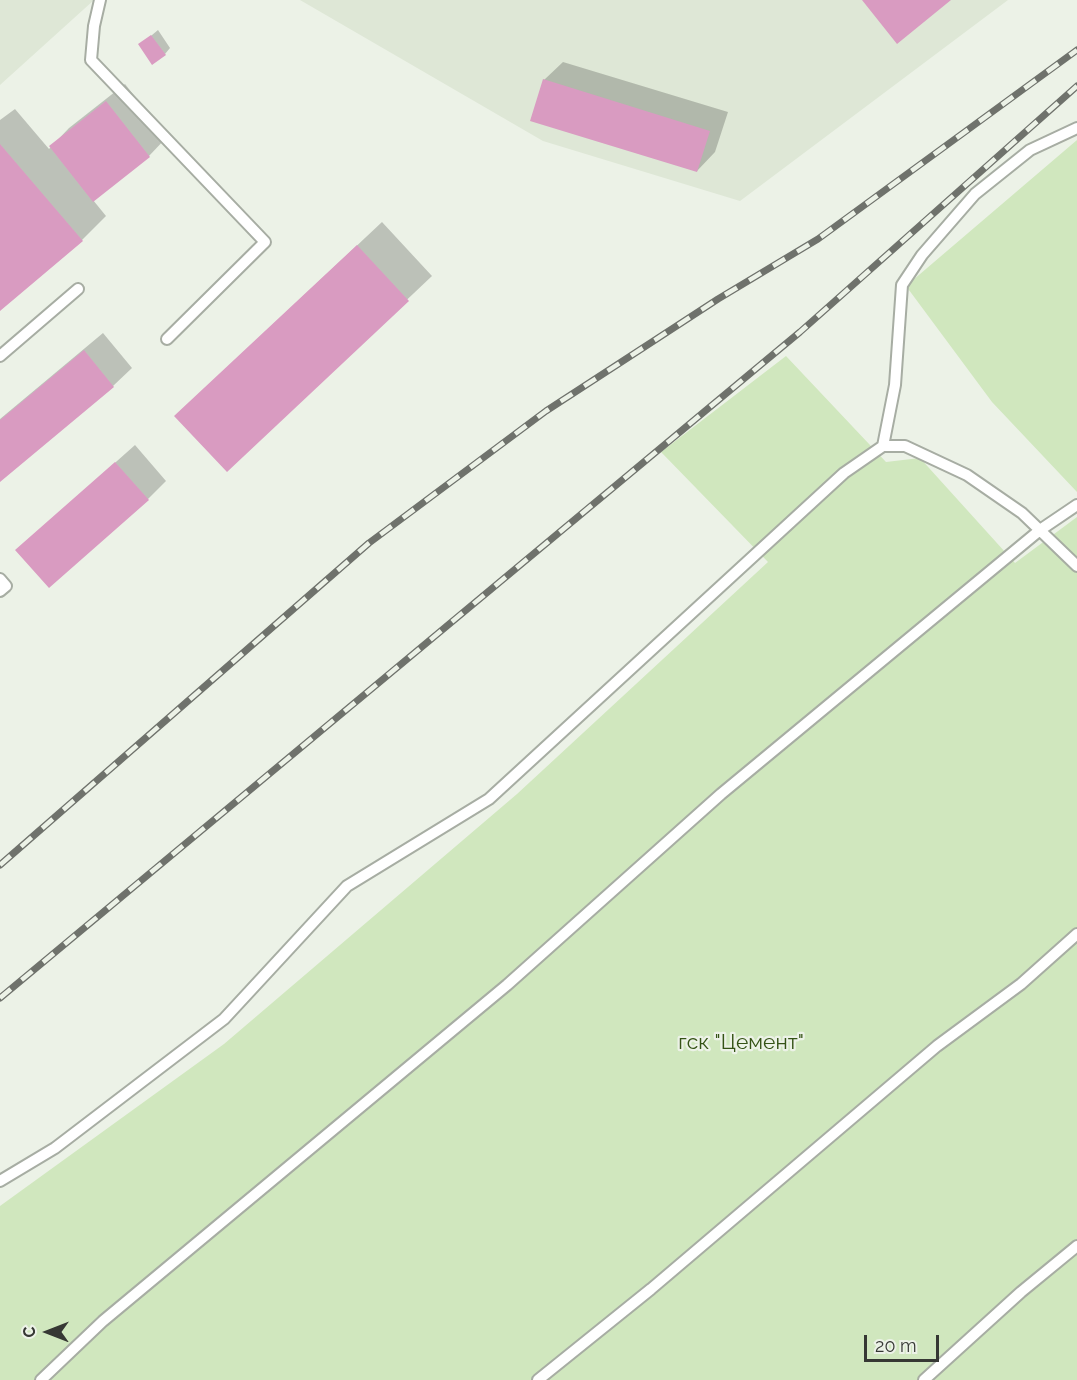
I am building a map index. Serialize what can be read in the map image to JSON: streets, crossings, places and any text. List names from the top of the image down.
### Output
{
  "parks": ["гск \"Цемент\""],
  "scale_bar": "20 m",
  "north": "left"
}
